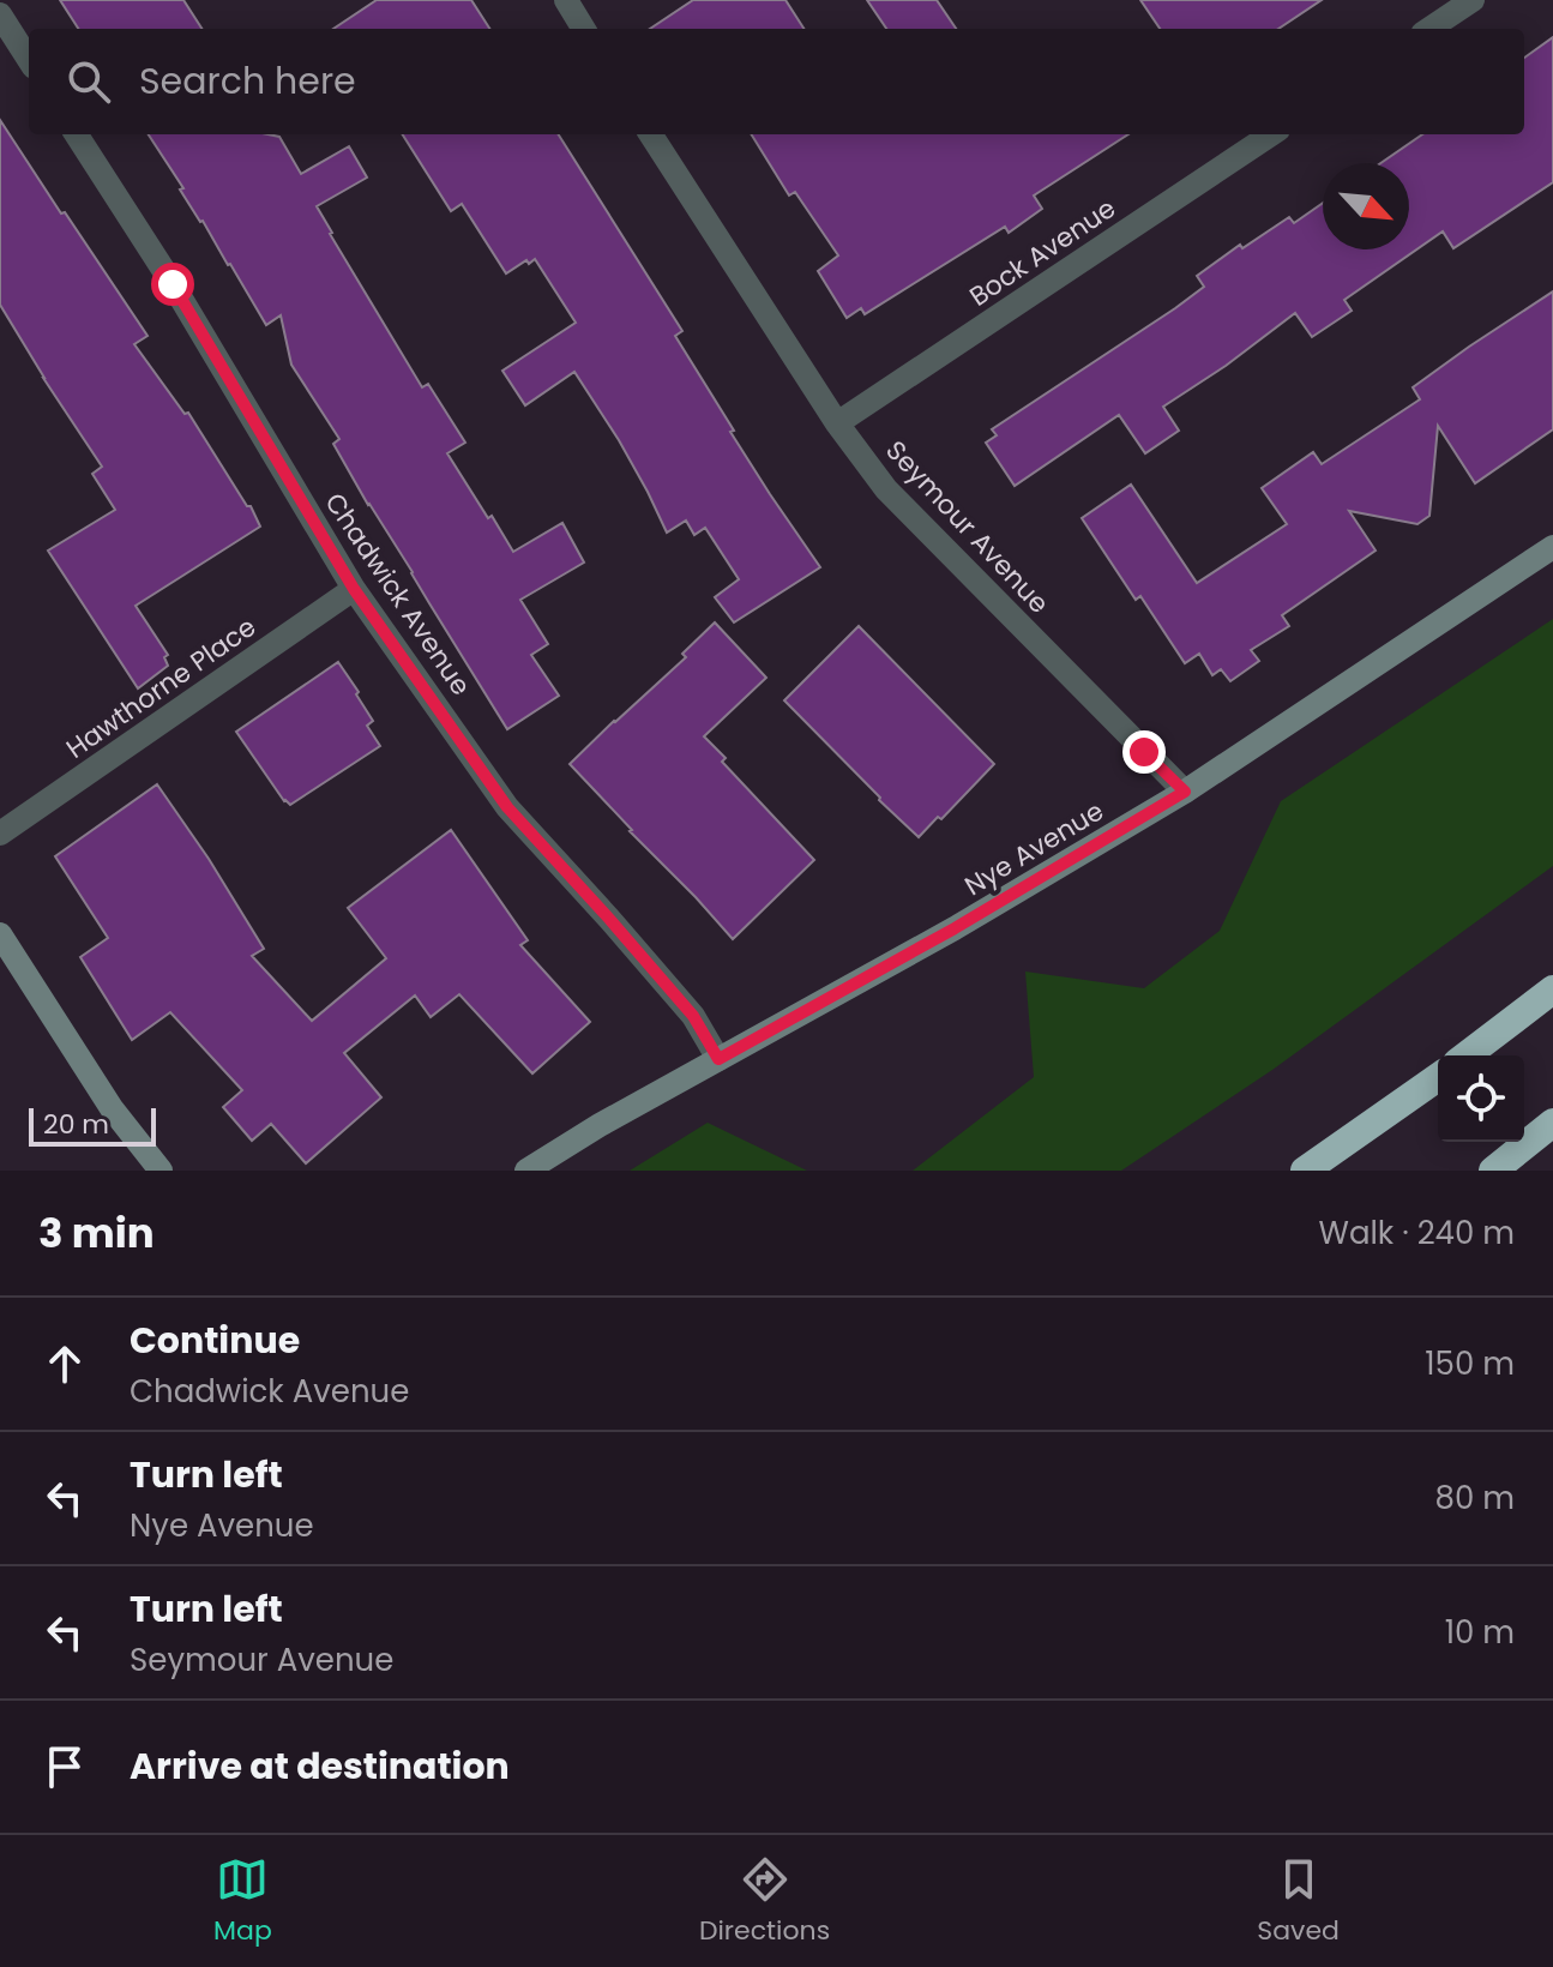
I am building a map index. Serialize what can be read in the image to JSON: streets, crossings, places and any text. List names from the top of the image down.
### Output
{
  "streets": {
    "street": [
      "Bock Avenue",
      "Seymour Avenue",
      "Chadwick Avenue",
      "Hawthorne Place",
      "Nye Avenue"
    ]
  },
  "crossings": [
    ["Bock Avenue", "Seymour Avenue"],
    ["Seymour Avenue", "Nye Avenue"],
    ["Chadwick Avenue", "Hawthorne Place"],
    ["Chadwick Avenue", "Nye Avenue"]
  ],
  "scale_bar": "20 m",
  "north": "bottom right",
  "page": {
    "search": "Search here",
    "scale": "20 m",
    "heading": ["3 min", "Walk · 240 m"],
    "list": [
      ["Continue", "Chadwick Avenue", "150 m"],
      ["Turn left", "Nye Avenue", "80 m"],
      ["Turn left", "Seymour Avenue", "10 m"],
      "Arrive at destination"
    ],
    "nav": ["Map", "Directions", "Saved"]
  }
}
